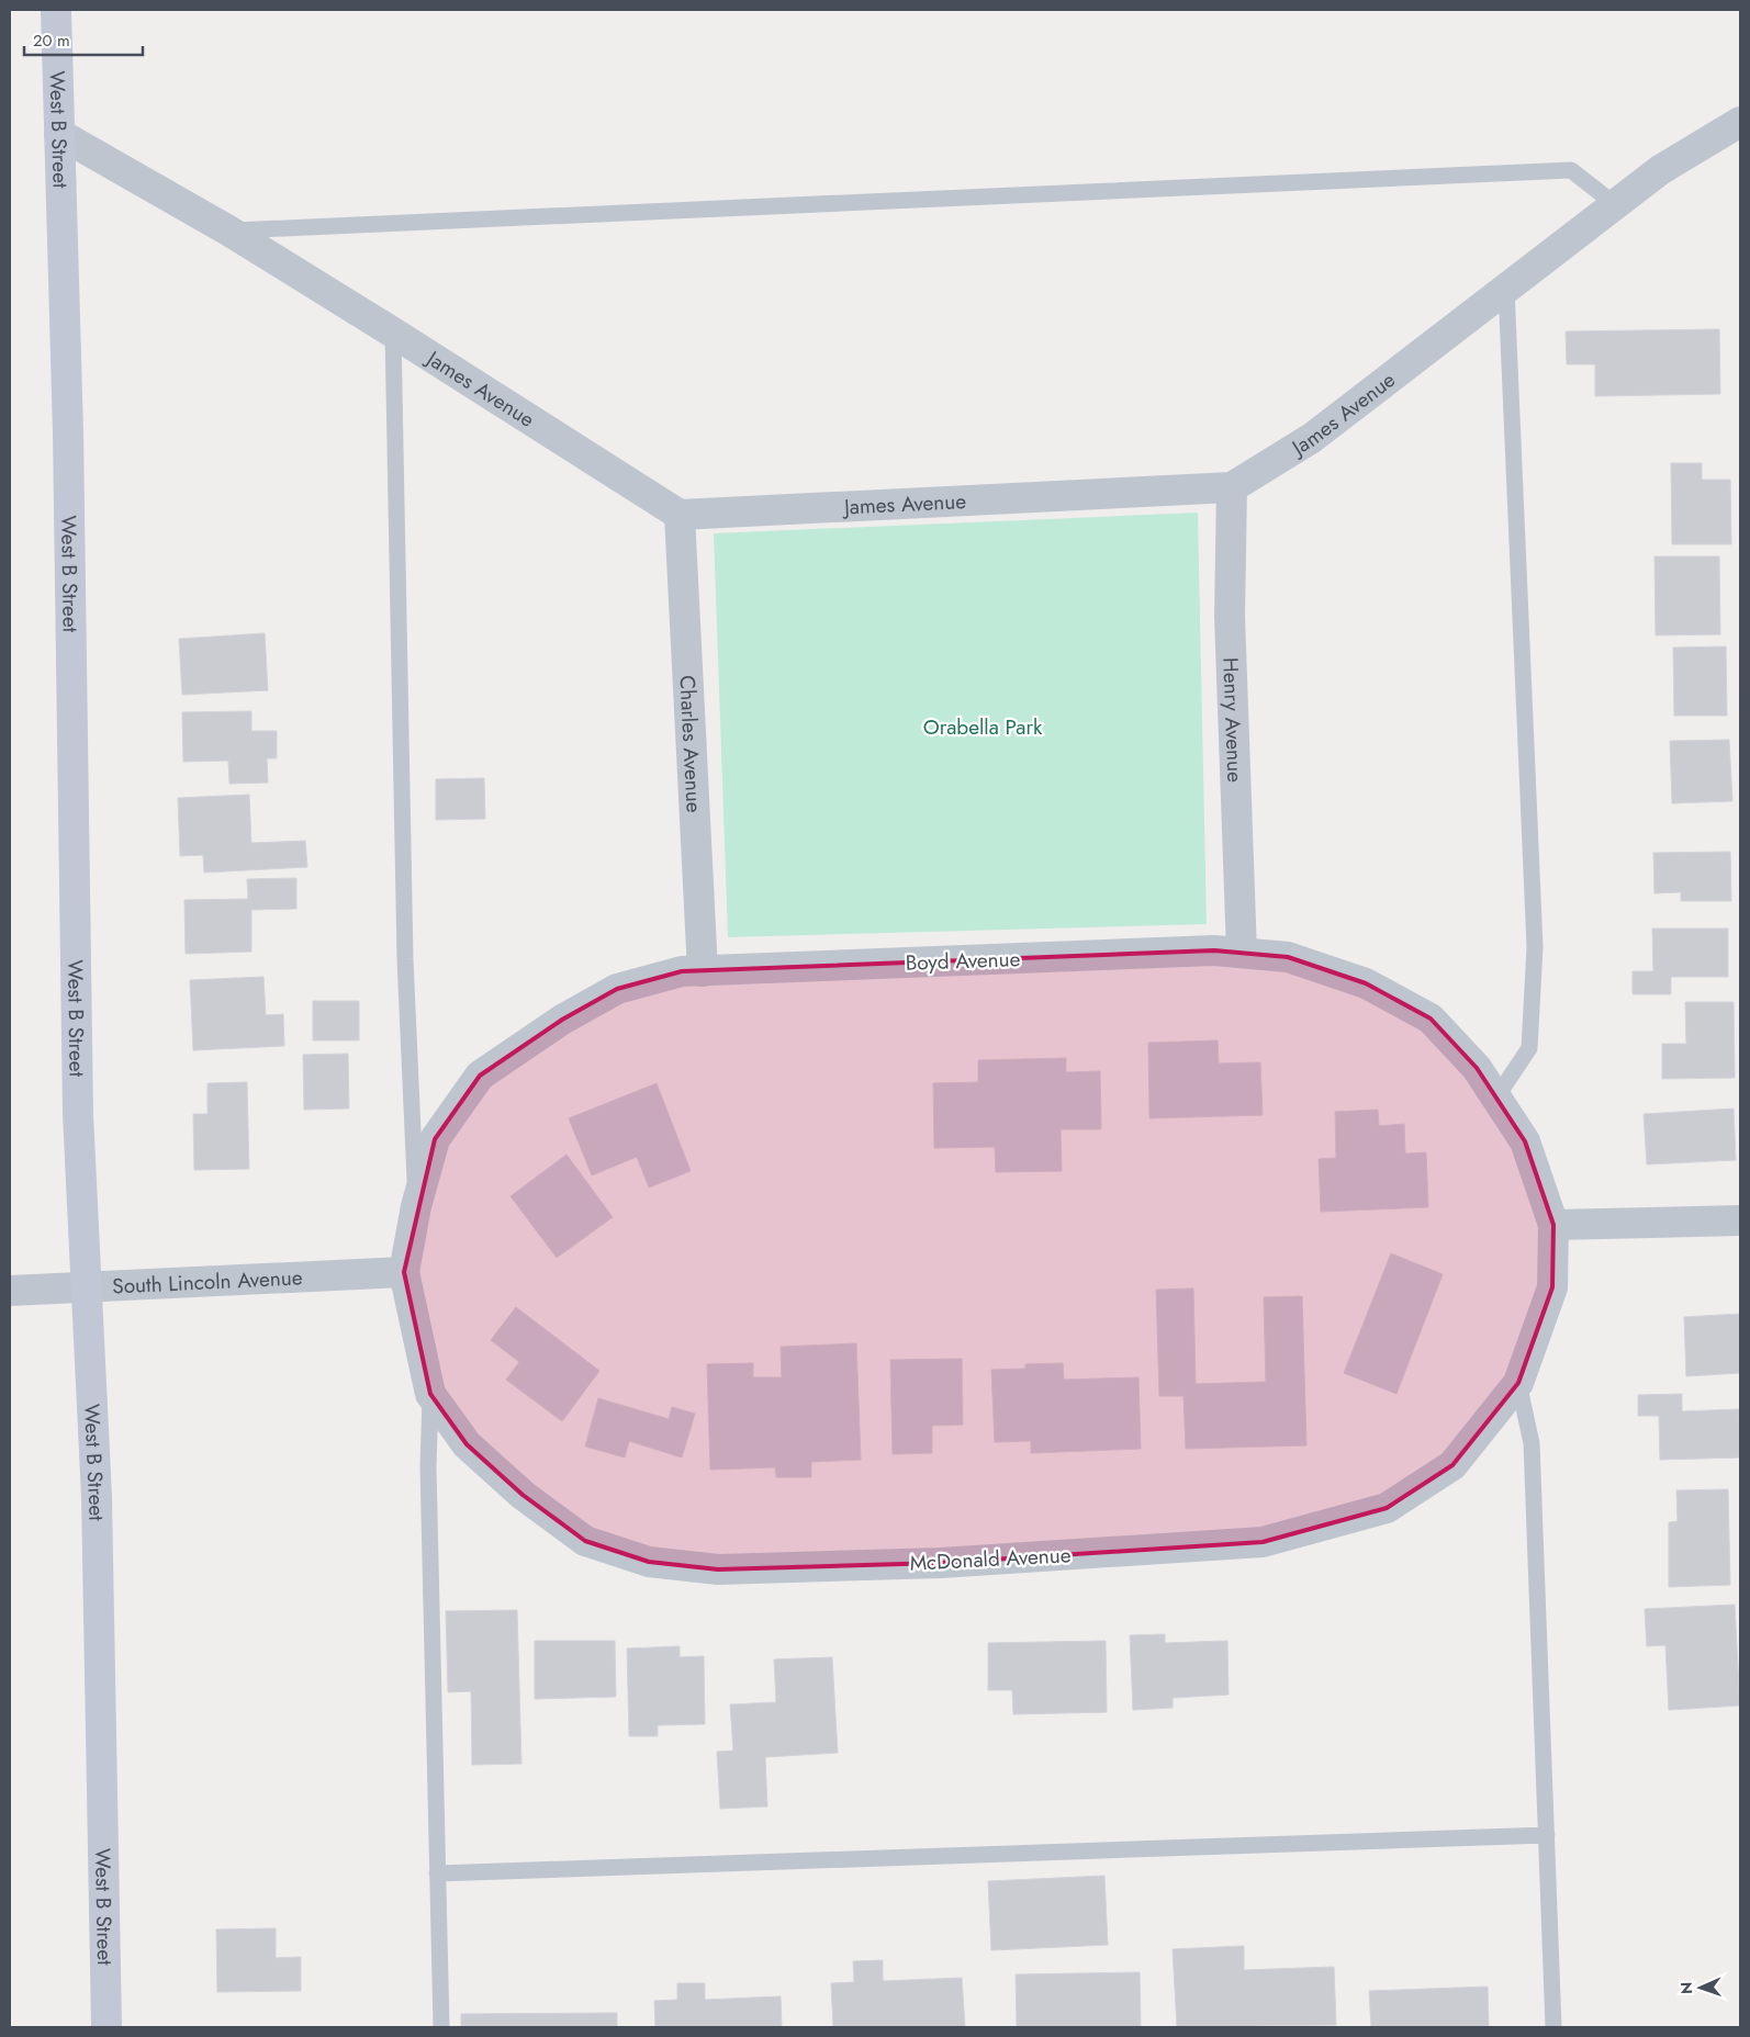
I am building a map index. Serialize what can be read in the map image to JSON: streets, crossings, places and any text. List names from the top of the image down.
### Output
{
  "streets": {
    "street": [
      "West B Street",
      "James Avenue",
      "Henry Avenue",
      "Charles Avenue",
      "Boyd Avenue",
      "South Lincoln Avenue",
      "McDonald Avenue"
    ]
  },
  "crossings": [
    ["West B Street", "James Avenue"],
    ["West B Street", "South Lincoln Avenue"],
    ["James Avenue", "Henry Avenue"],
    ["James Avenue", "Charles Avenue"],
    ["Henry Avenue", "Boyd Avenue"],
    ["Charles Avenue", "Boyd Avenue"],
    ["Boyd Avenue", "South Lincoln Avenue"],
    ["Boyd Avenue", "McDonald Avenue"],
    ["South Lincoln Avenue", "McDonald Avenue"]
  ],
  "parks": ["Orabella Park"],
  "scale_bar": "20 m",
  "north": "left"
}
